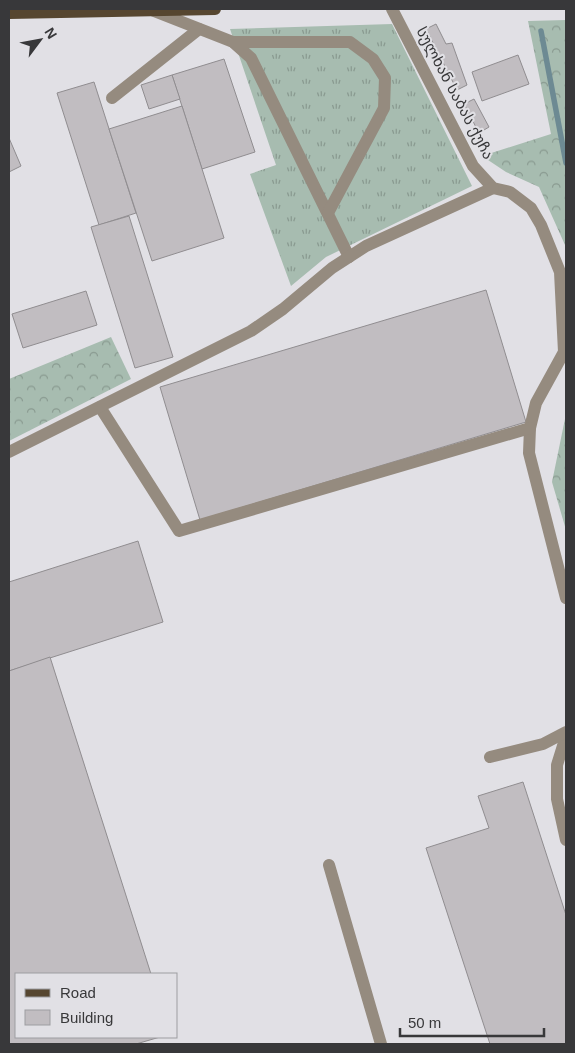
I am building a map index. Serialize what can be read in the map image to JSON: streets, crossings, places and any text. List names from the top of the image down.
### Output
{
  "streets": {
    "street": ["სულხან საბას ქუჩა"]
  },
  "legend": ["Road", "Building"],
  "scale_bar": "50 m",
  "north": "top right"
}
